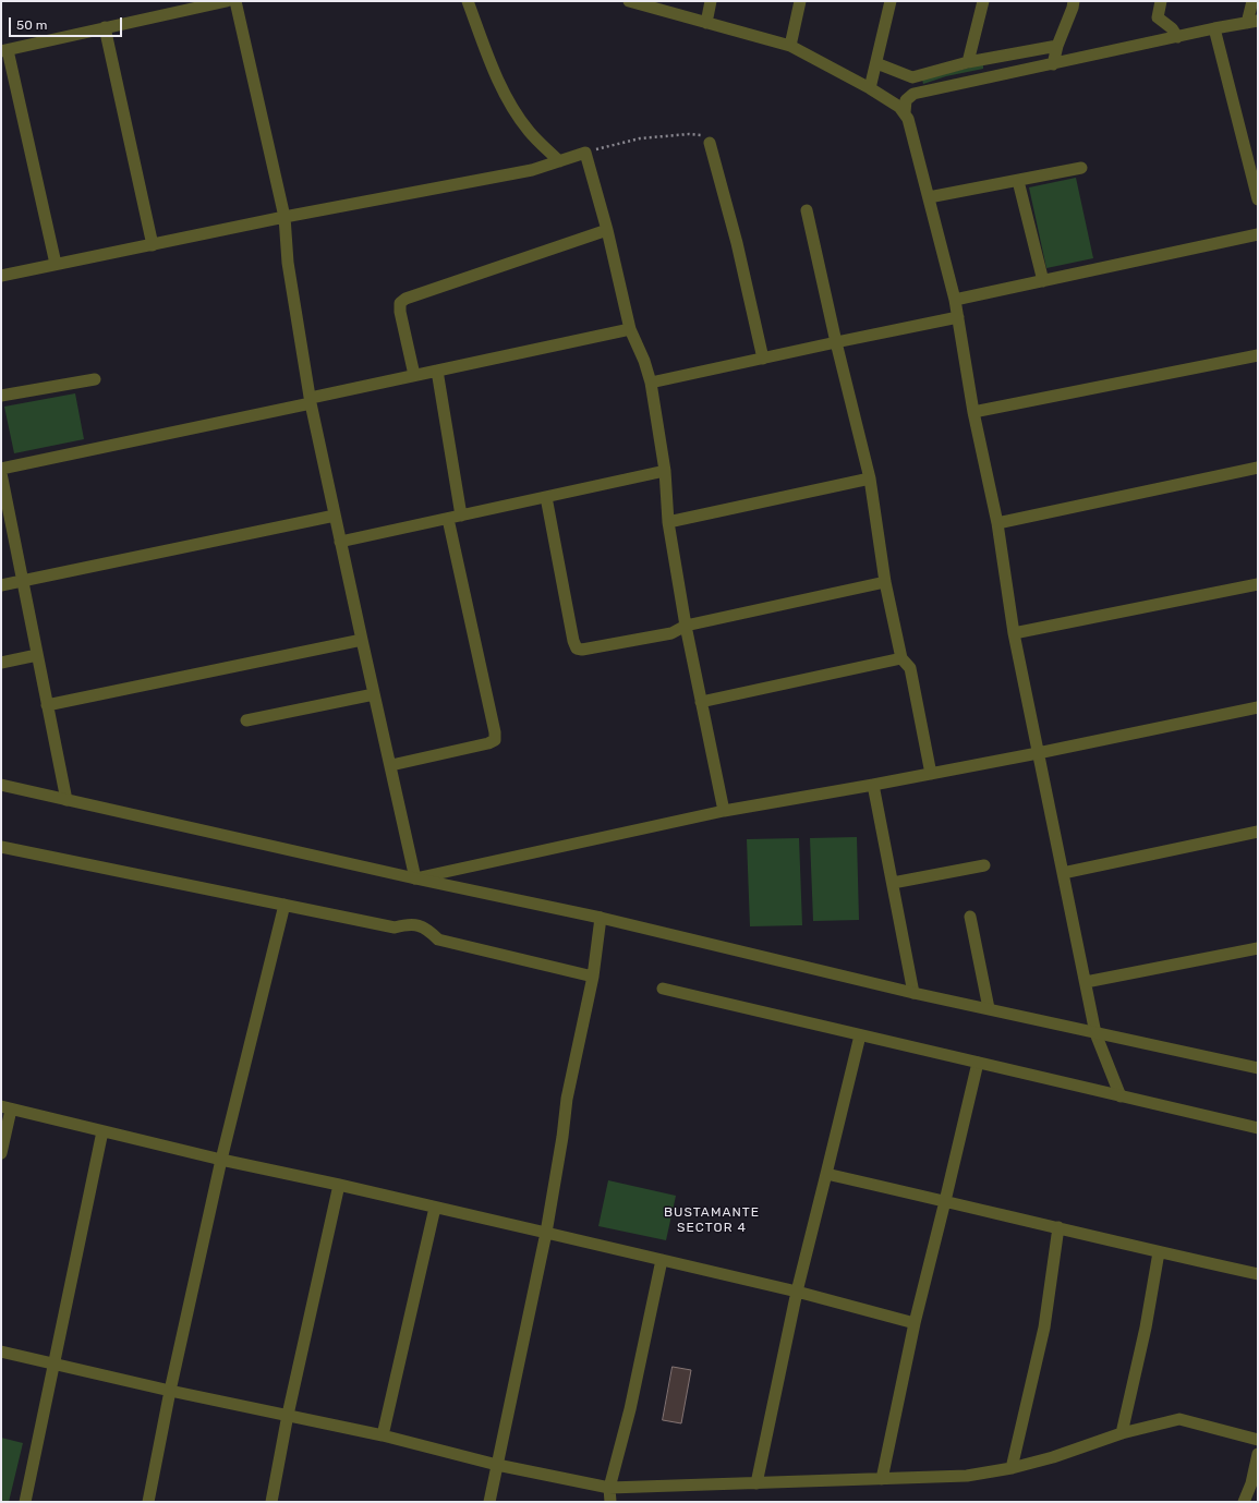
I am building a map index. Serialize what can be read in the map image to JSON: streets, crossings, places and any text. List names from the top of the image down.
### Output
{
  "districts": ["BUSTAMANTE SECTOR 4"],
  "scale_bar": "50 m"
}
